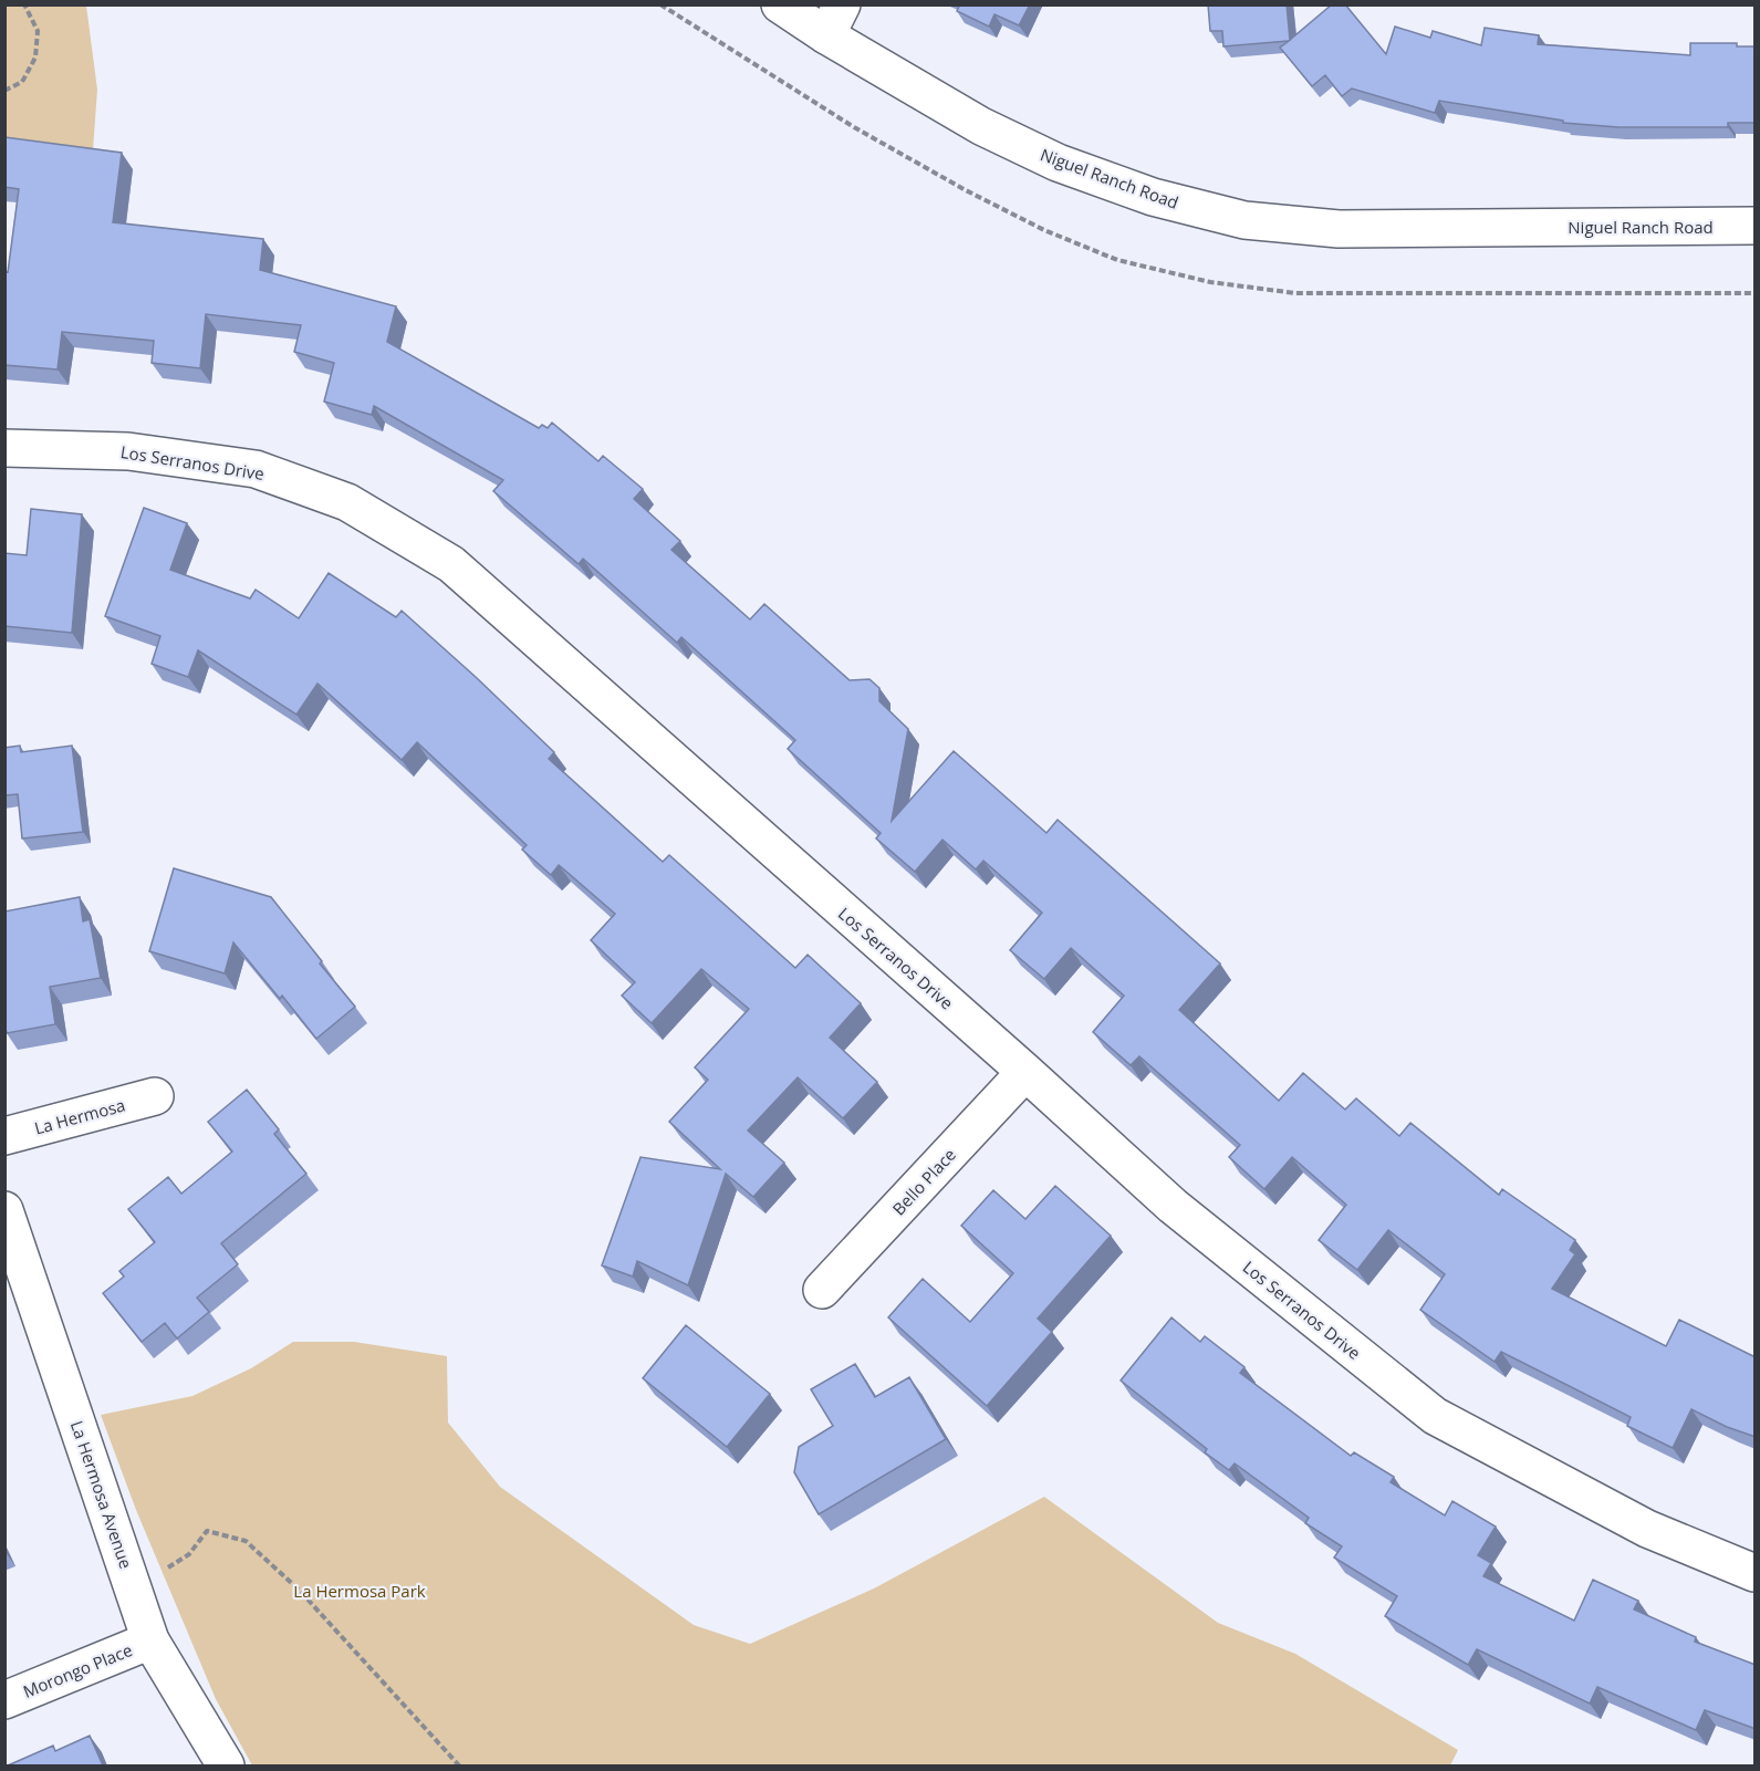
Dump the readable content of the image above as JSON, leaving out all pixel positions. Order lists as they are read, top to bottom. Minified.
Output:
{"streets":{"street":["Niguel Ranch Road","Los Serranos Drive","La Hermosa","Bello Place","La Hermosa Avenue","Morongo Place"]},"crossings":[["Los Serranos Drive","Bello Place"],["La Hermosa Avenue","Morongo Place"]],"parks":["La Hermosa Park"]}
